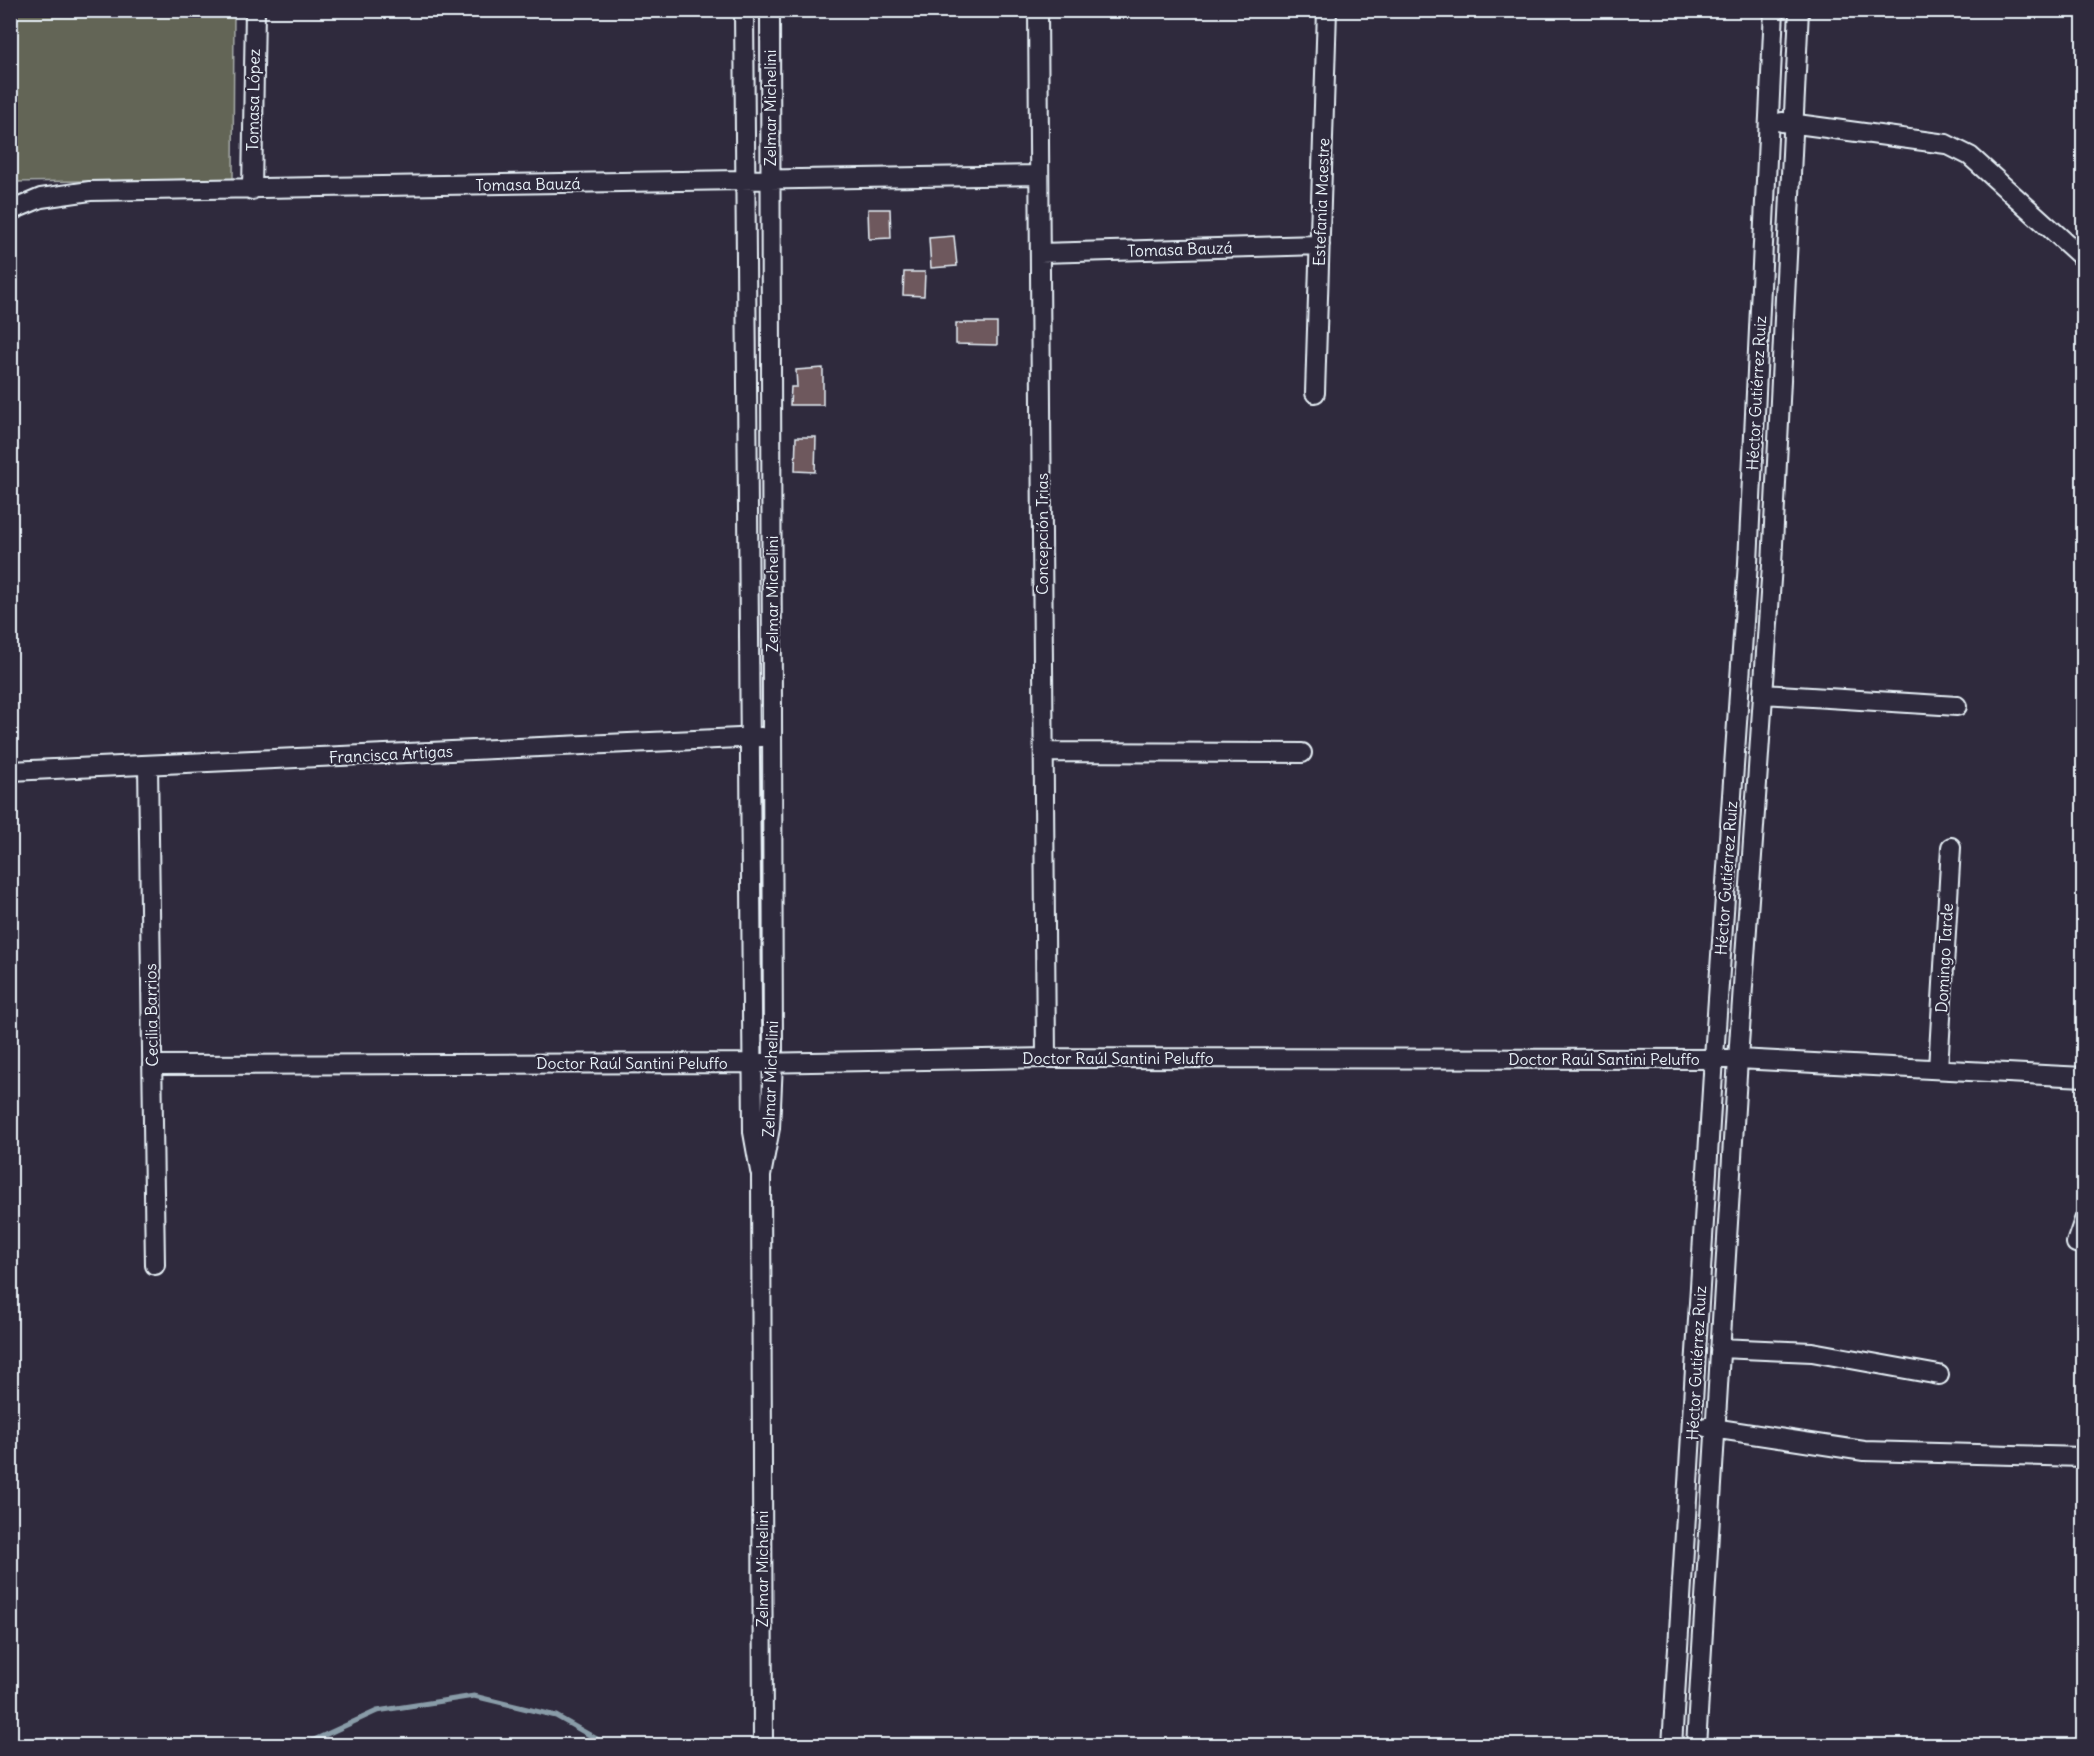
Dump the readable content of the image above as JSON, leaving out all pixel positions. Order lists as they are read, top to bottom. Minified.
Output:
{"streets":{"street":["Tomasa López","Zelmar Michelini","Tomasa Bauzá","Estefanía Maestre","Héctor Gutiérrez Ruiz","Concepción Trias","Francisca Artigas","Domingo Tarde","Cecilia Barrios","Doctor Raúl Santini Peluffo"]},"crossings":[["Tomasa López","Tomasa Bauzá"],["Zelmar Michelini","Tomasa Bauzá"],["Zelmar Michelini","Francisca Artigas"],["Zelmar Michelini","Doctor Raúl Santini Peluffo"],["Tomasa Bauzá","Estefanía Maestre"],["Tomasa Bauzá","Concepción Trias"],["Héctor Gutiérrez Ruiz","Doctor Raúl Santini Peluffo"],["Concepción Trias","Doctor Raúl Santini Peluffo"],["Francisca Artigas","Cecilia Barrios"],["Domingo Tarde","Doctor Raúl Santini Peluffo"],["Cecilia Barrios","Doctor Raúl Santini Peluffo"]]}
